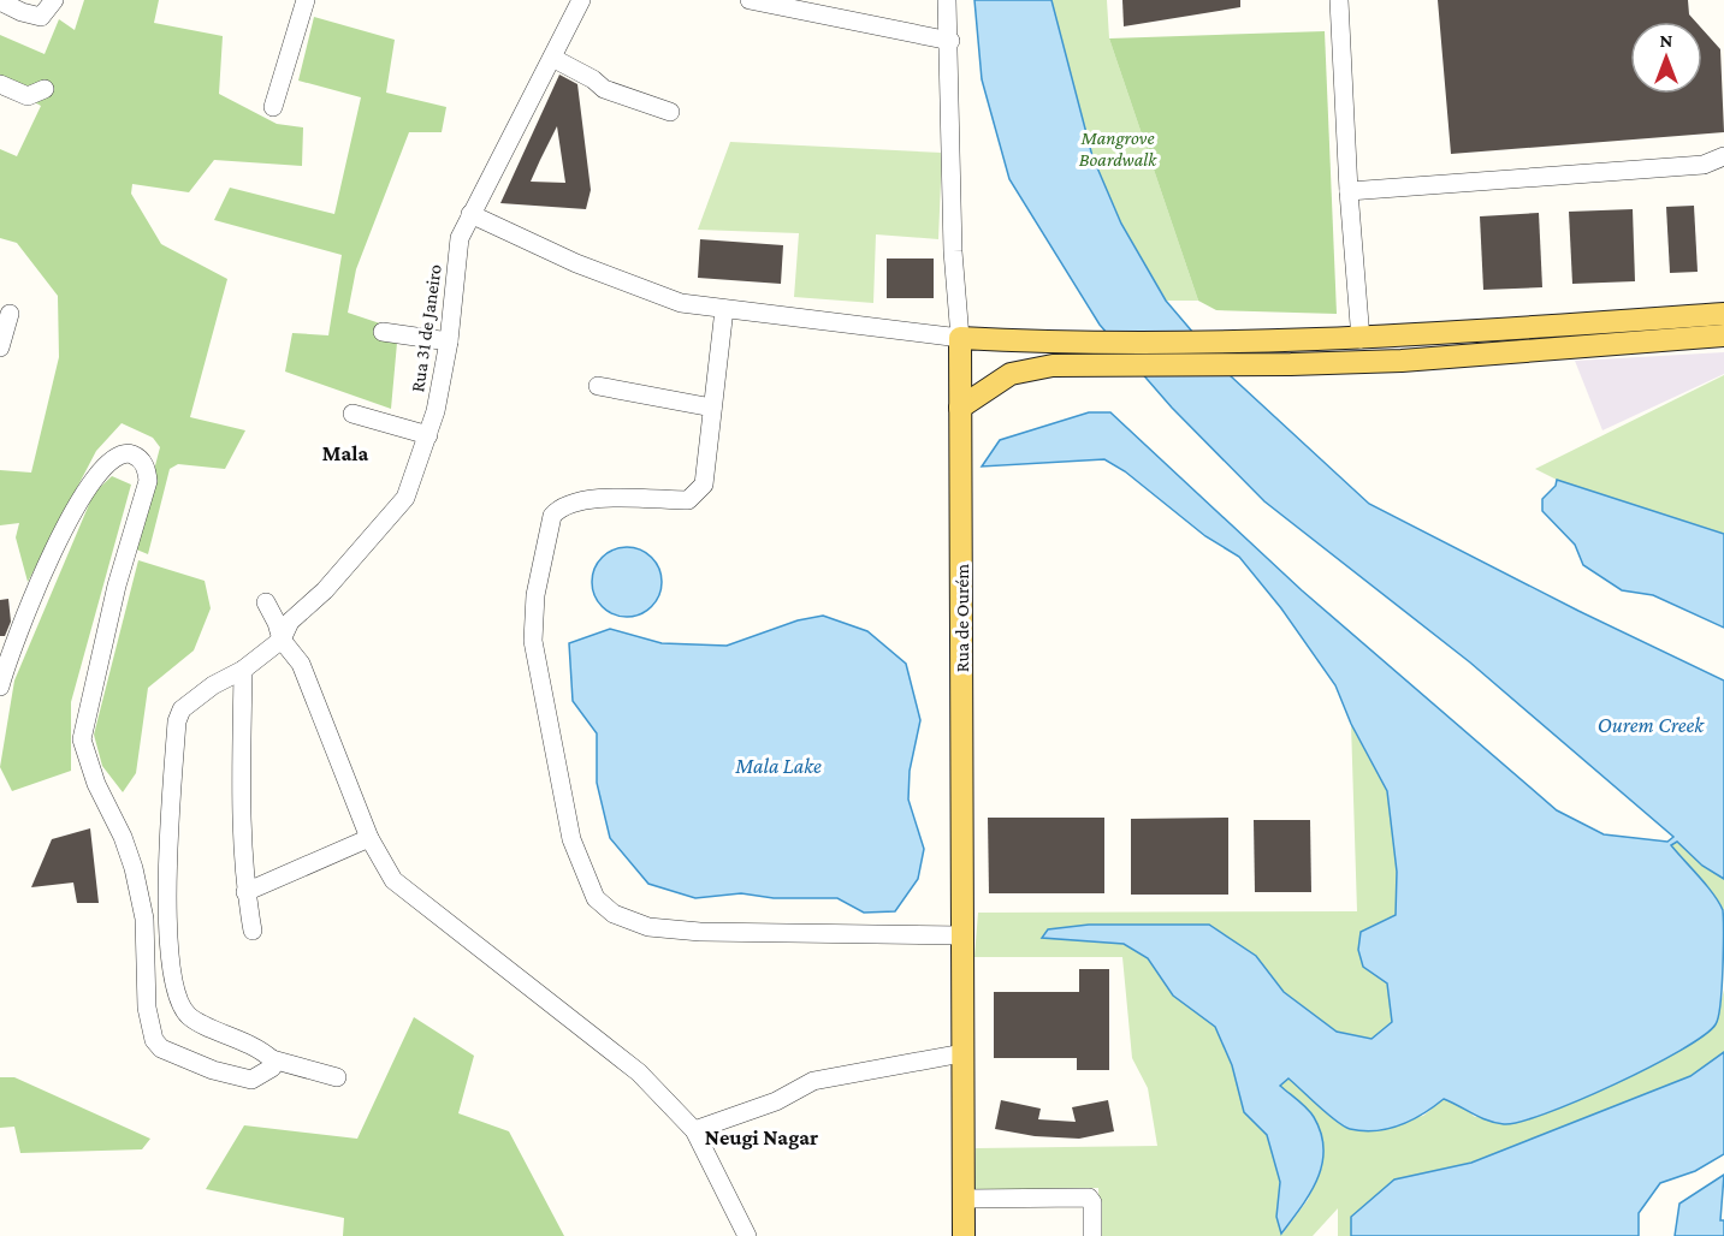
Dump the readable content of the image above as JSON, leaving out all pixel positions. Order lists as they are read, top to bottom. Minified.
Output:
{"streets":{"main road":["Rua de Ourém"],"street":["Rua 31 de Janeiro"]},"districts":["Mala","Neugi Nagar"],"water":["Ourem Creek","Mala Lake"],"parks":["Mangrove Boardwalk"],"north":"top"}
